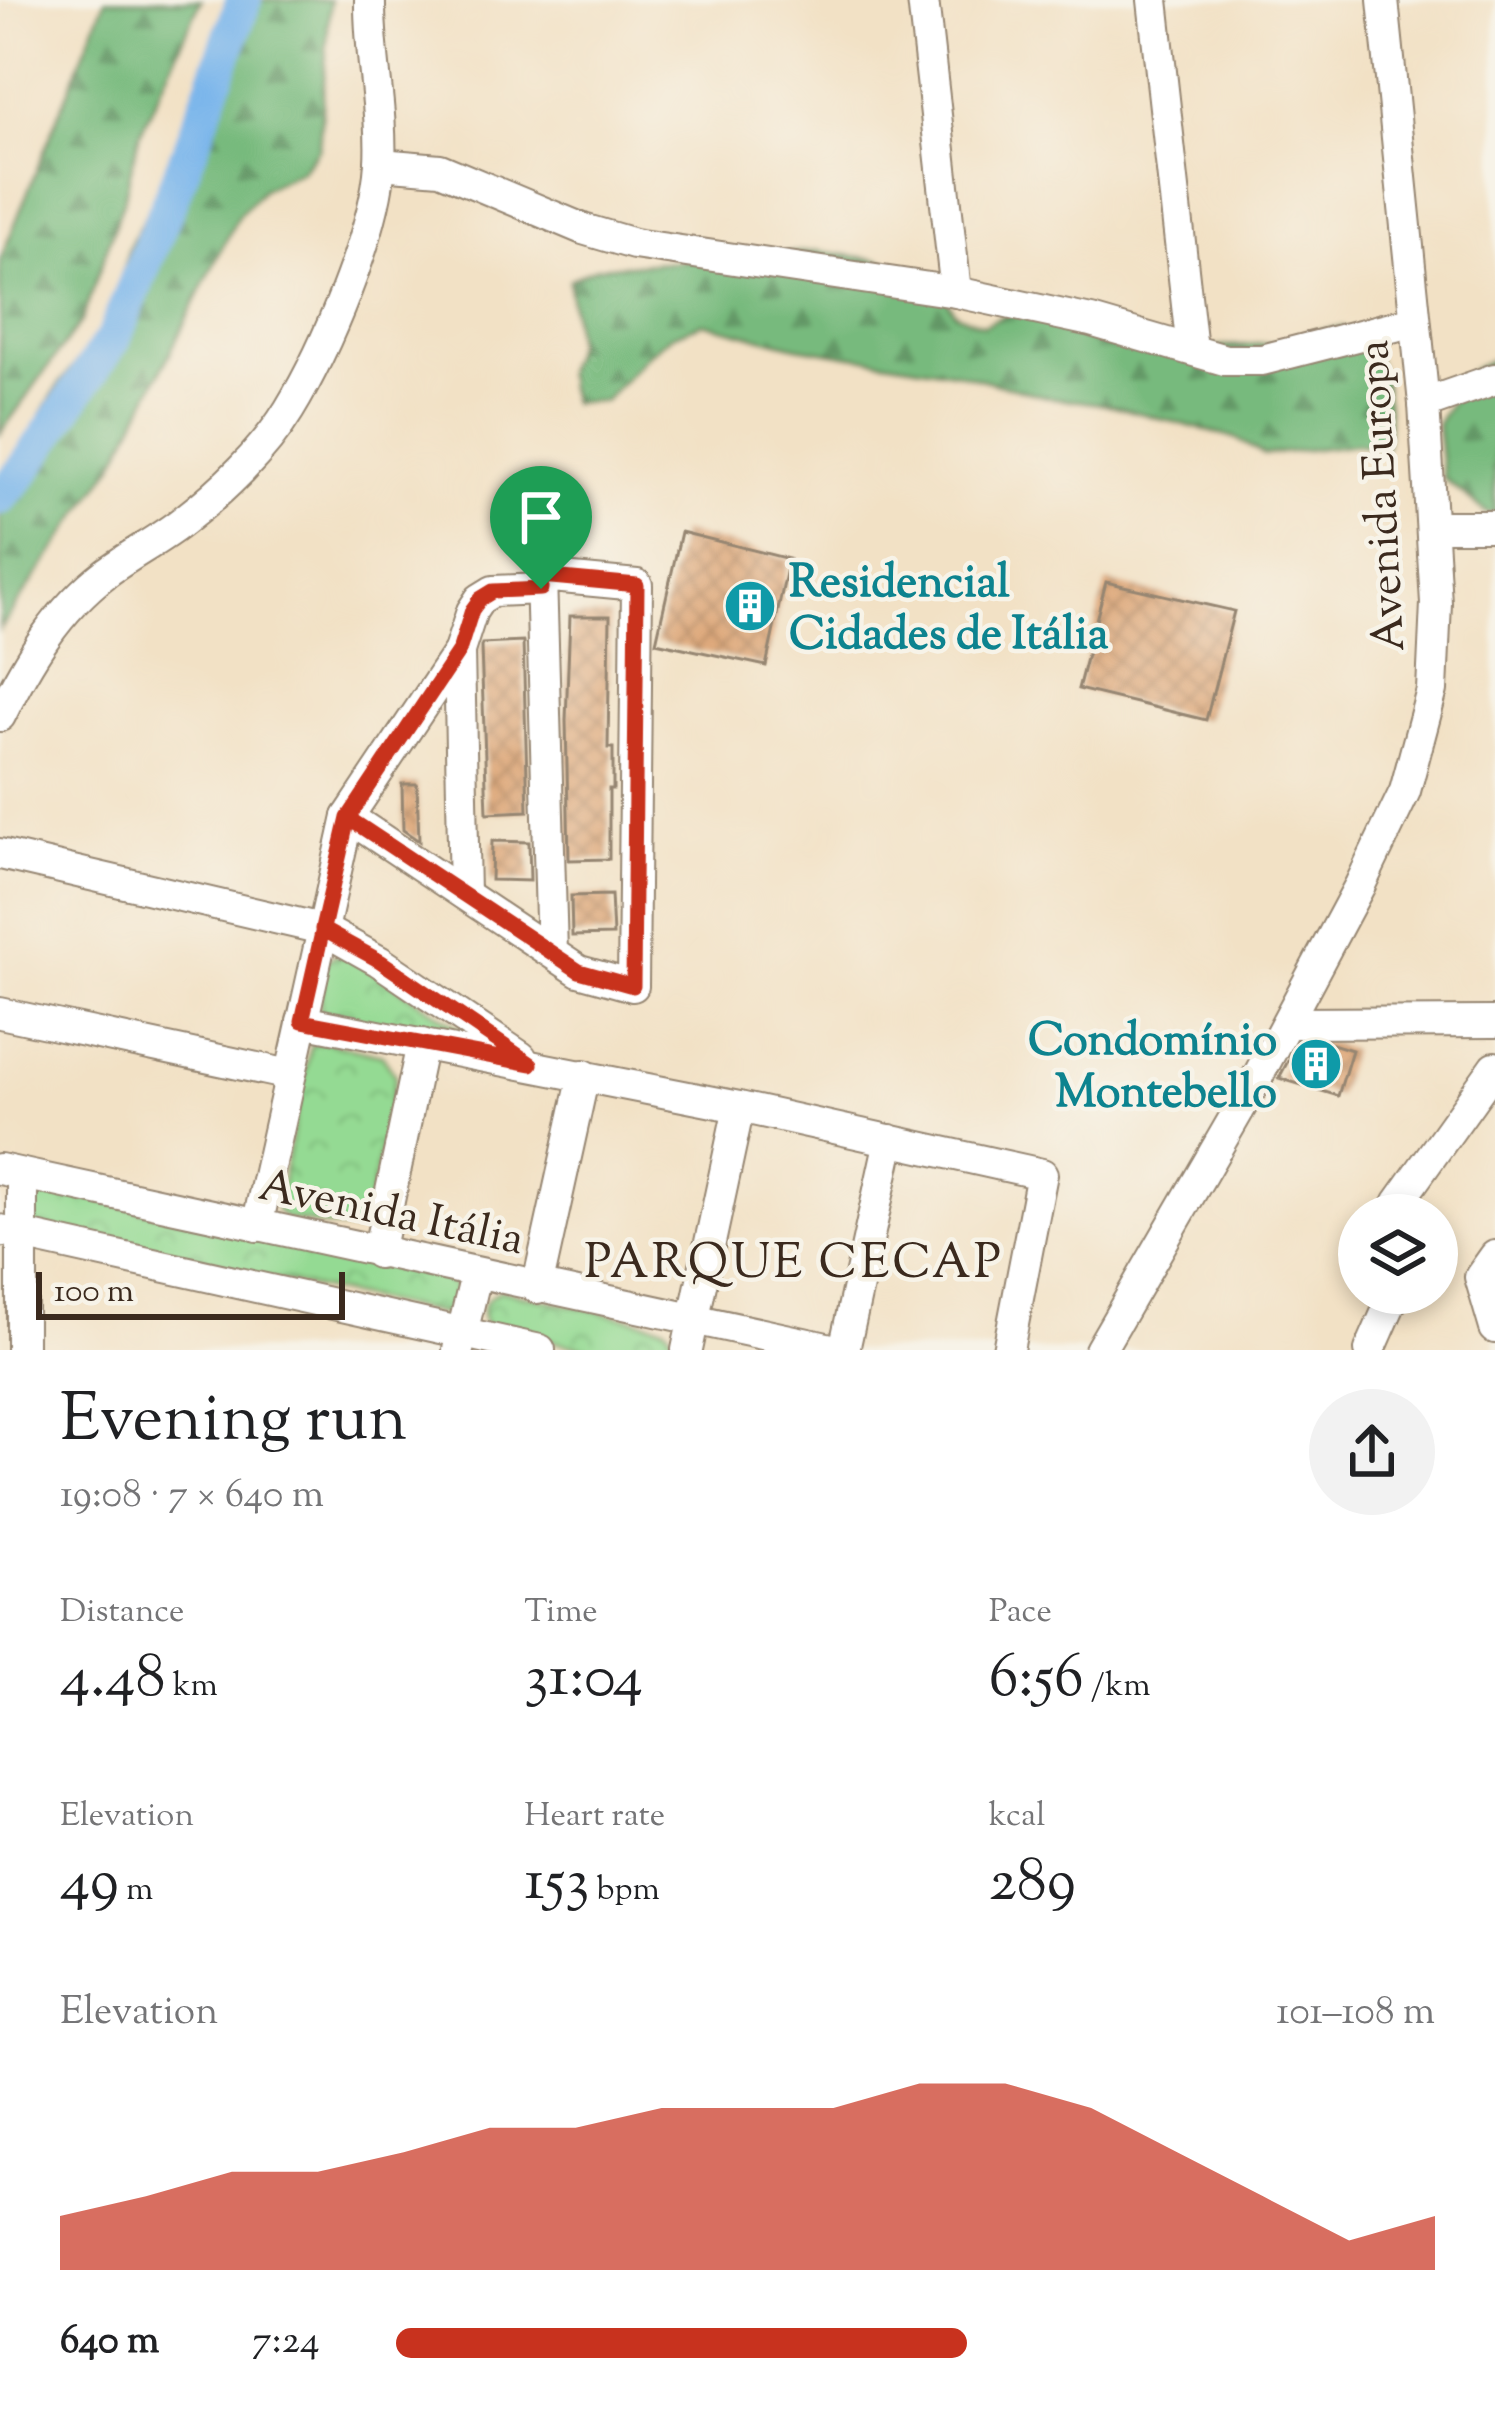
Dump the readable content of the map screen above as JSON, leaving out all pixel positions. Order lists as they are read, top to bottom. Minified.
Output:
{"streets":{"street":["Avenida Europa","Avenida Itália"]},"districts":["PARQUE CECAP"],"places":{"building":["Residencial Cidades de Itália","Condomínio Montebello"]},"scale_bar":"100 m","page":{"scale":"100 m","heading":["Evening run","19:08 · 7 × 640 m"],"stats":[["Distance","4.48 km"],["Time","31:04"],["Pace","6:56 /km"],["Elevation","49 m"],["Heart rate","153 bpm"],["kcal","289"]],"chart":["Elevation","101–108 m"],"list":[{"name":"640 m","note":"7:24"}]}}
